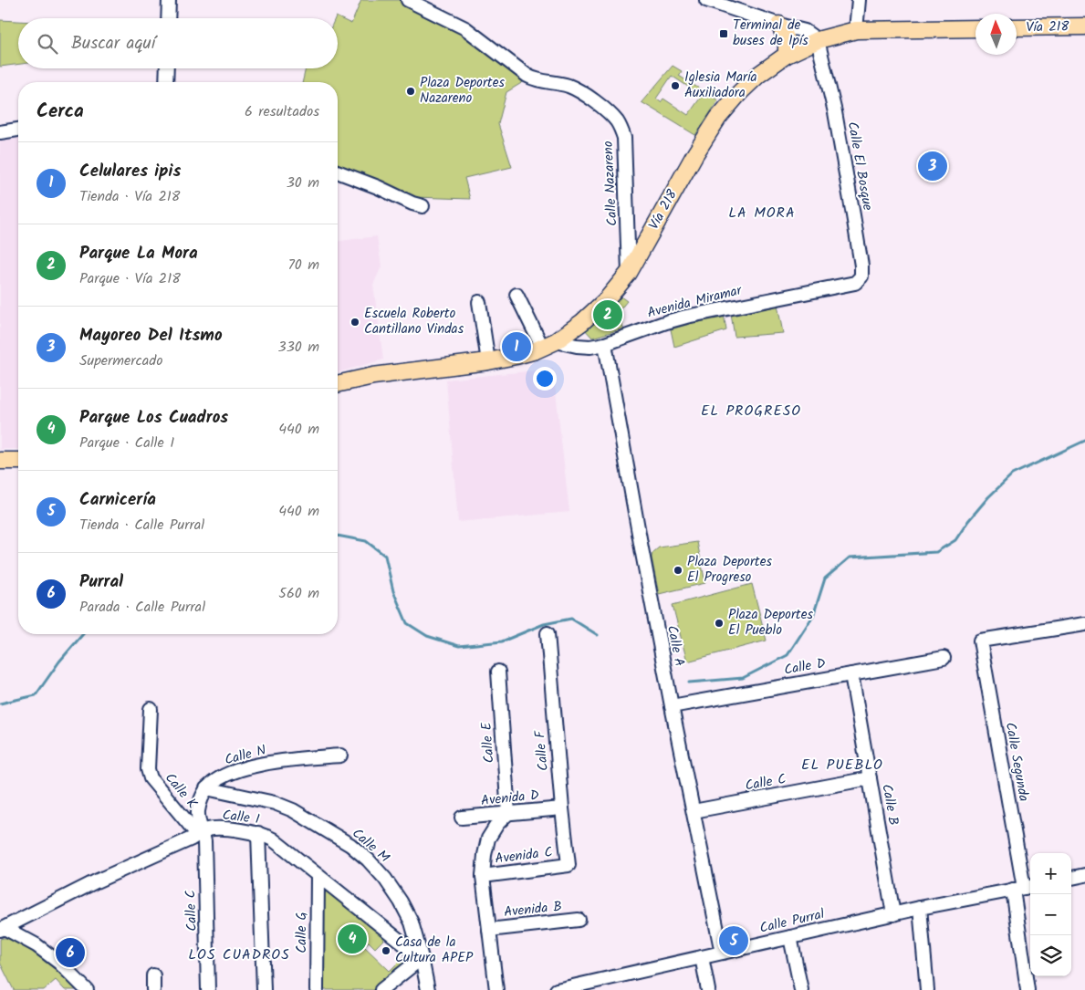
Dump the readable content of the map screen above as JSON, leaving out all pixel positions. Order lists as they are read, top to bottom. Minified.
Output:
{"streets":{"main road":["Vía 218"],"street":["Calle El Bosque","Calle Nazareno","Avenida Miramar","Calle A","Calle D","Calle E","Calle F","Calle N","Calle Segunda","Calle C","Calle K","Avenida D","Calle B","Calle I","Calle M","Avenida C","Avenida B","Calle Purral","Calle G"]},"crossings":[["Vía 218","Calle El Bosque"],["Vía 218","Calle Nazareno"],["Vía 218","Avenida Miramar"],["Calle El Bosque","Avenida Miramar"],["Avenida Miramar","Calle A"],["Calle A","Calle D"],["Calle A","Calle C"],["Calle A","Calle Purral"],["Calle D","Calle B"],["Calle E","Avenida D"],["Calle F","Avenida D"],["Calle F","Avenida C"],["Calle N","Calle M"],["Calle Segunda","Calle Purral"],["Calle C","Calle K"],["Calle C","Calle B"],["Calle C","Calle I"],["Calle K","Calle I"],["Calle B","Calle Purral"],["Calle I","Calle M"],["Calle I","Calle G"]],"districts":["LA MORA","EL PROGRESO","EL PUEBLO","LOS CUADROS"],"places":{"transit":["Terminal de buses de Ipís"],"other":["Iglesia María Auxiliadora","Plaza Deportes Nazareno","Escuela Roberto Cantillano Vindas","Plaza Deportes El Progreso","Plaza Deportes El Pueblo","Casa de la Cultura APEP"]},"north":"top","page":{"search":"Buscar aquí","heading":["Cerca","6 resultados"],"list":[{"mark":"1","name":"Celulares ipis","note":"Tienda · Vía 218","value":"30 m"},{"mark":"2","name":"Parque La Mora","note":"Parque · Vía 218","value":"70 m"},{"mark":"3","name":"Mayoreo Del Itsmo","note":"Supermercado","value":"330 m"},{"mark":"4","name":"Parque Los Cuadros","note":"Parque · Calle I","value":"440 m"},{"mark":"5","name":"Carnicería","note":"Tienda · Calle Purral","value":"440 m"},{"mark":"6","name":"Purral","note":"Parada · Calle Purral","value":"560 m"}],"pins":["3","2","1","4","5","6"],"map_buttons":["+","−"]}}
